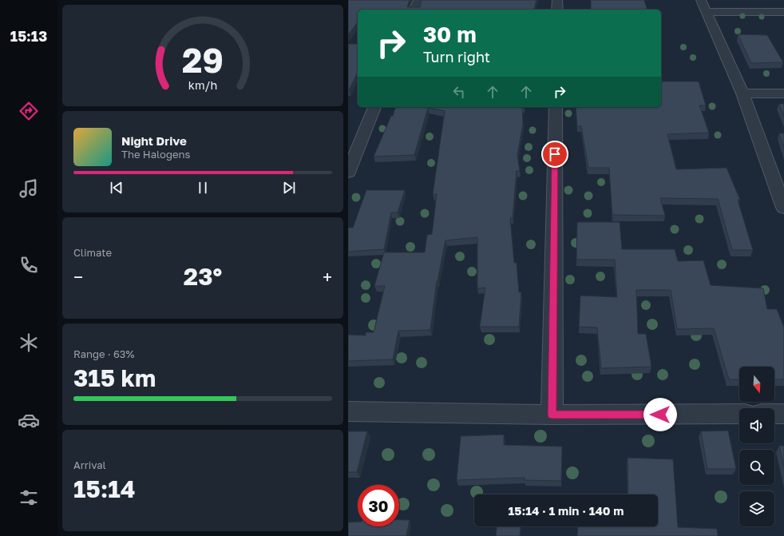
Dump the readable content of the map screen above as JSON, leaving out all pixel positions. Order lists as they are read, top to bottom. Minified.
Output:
{"north":"bottom","page":{"tabs":"15:13","turn":["30 m","Turn right"],"song":["Night Drive","The Halogens"],"tile":["Climate",["Range · 63%","315 km"],["Arrival","15:14"]],"heat":["−","23°","+"],"limit":"30","trip":"15:14 · 1 min · 140 m","gauge":["29","km/h"]}}
